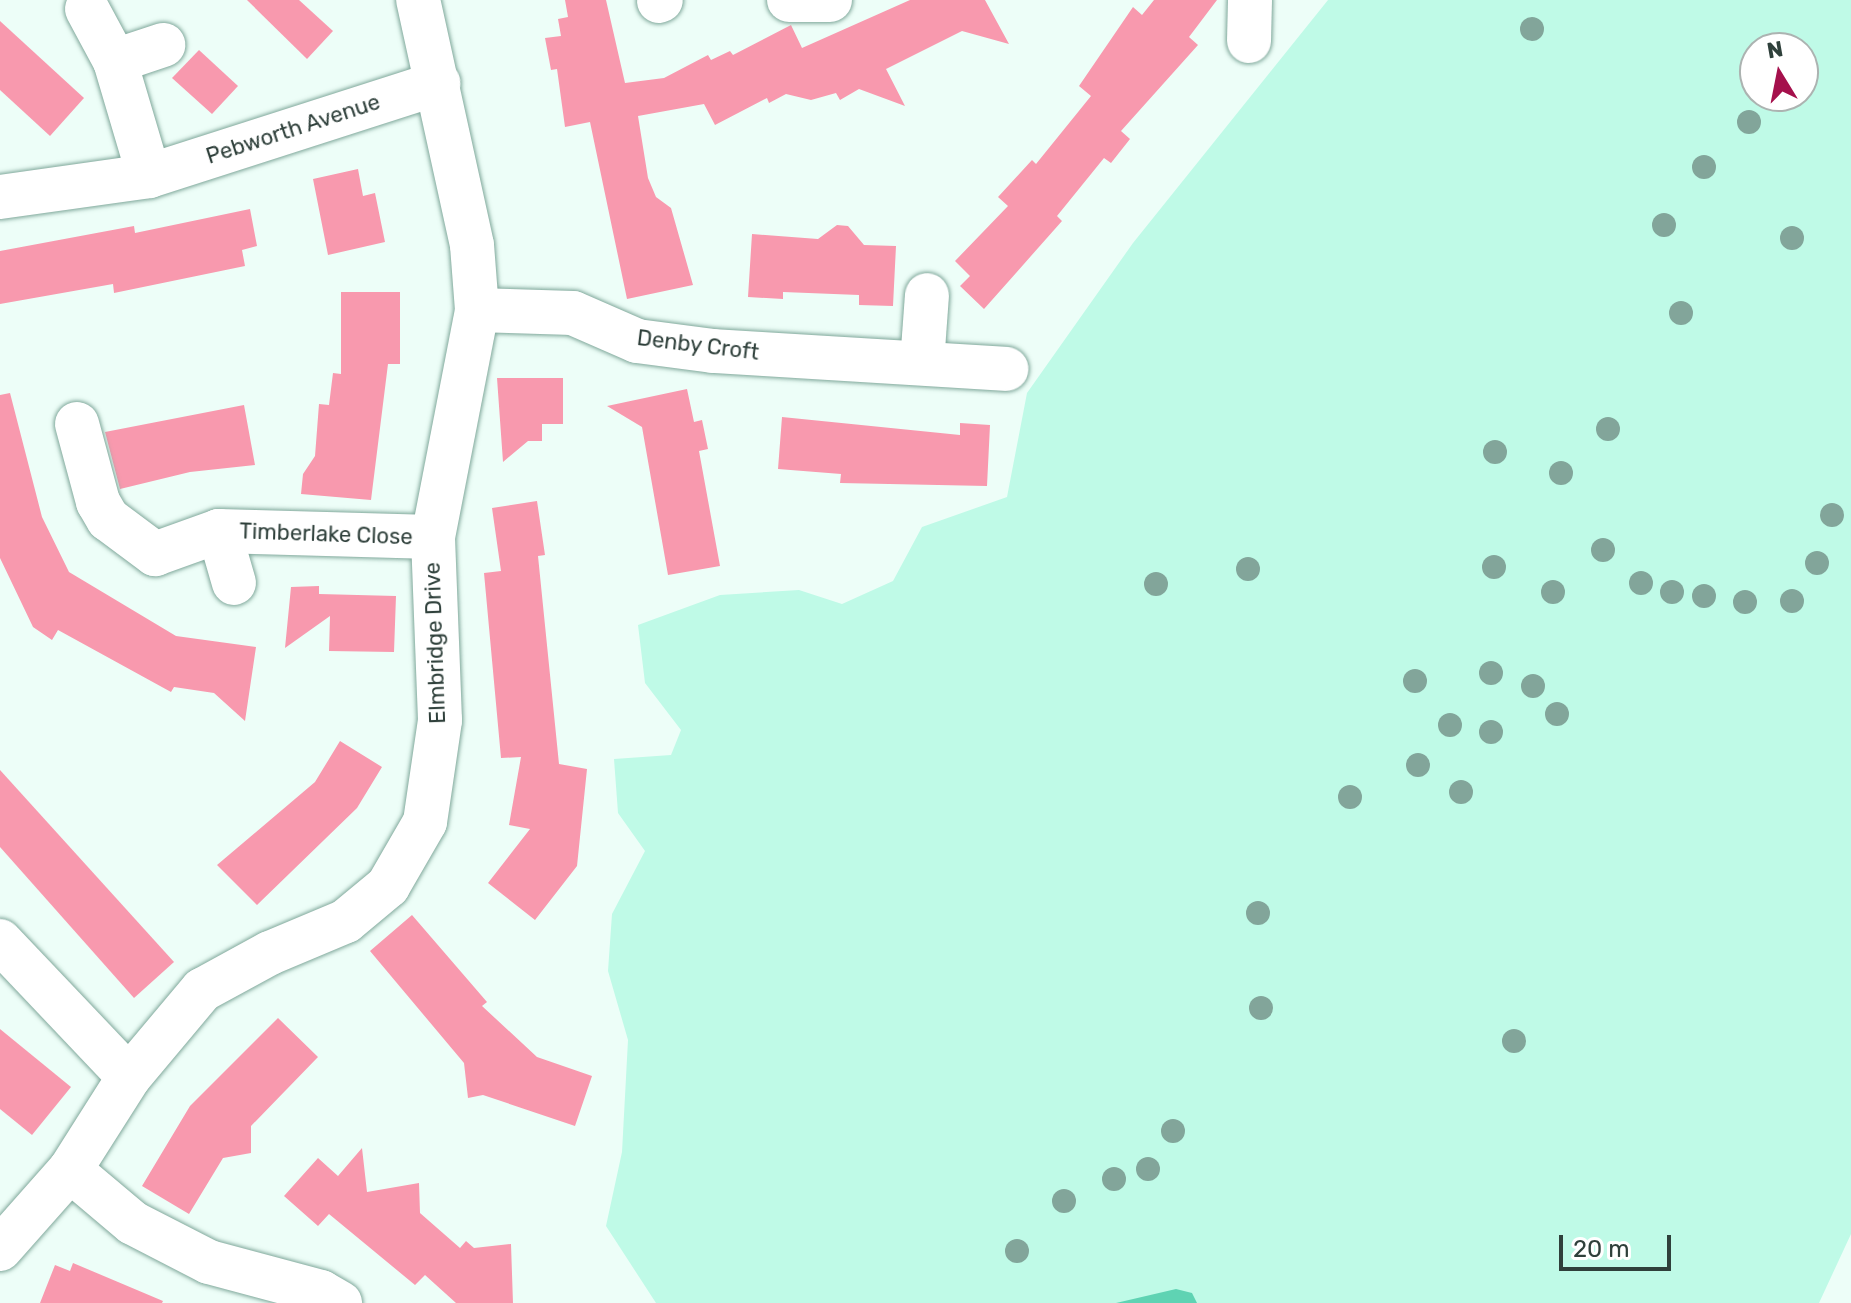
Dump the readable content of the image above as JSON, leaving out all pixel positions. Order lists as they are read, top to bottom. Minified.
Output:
{"streets":{"street":["Pebworth Avenue","Denby Croft","Timberlake Close","Elmbridge Drive"]},"crossings":[["Pebworth Avenue","Elmbridge Drive"],["Denby Croft","Elmbridge Drive"],["Timberlake Close","Elmbridge Drive"]],"scale_bar":"20 m","north":"top"}
